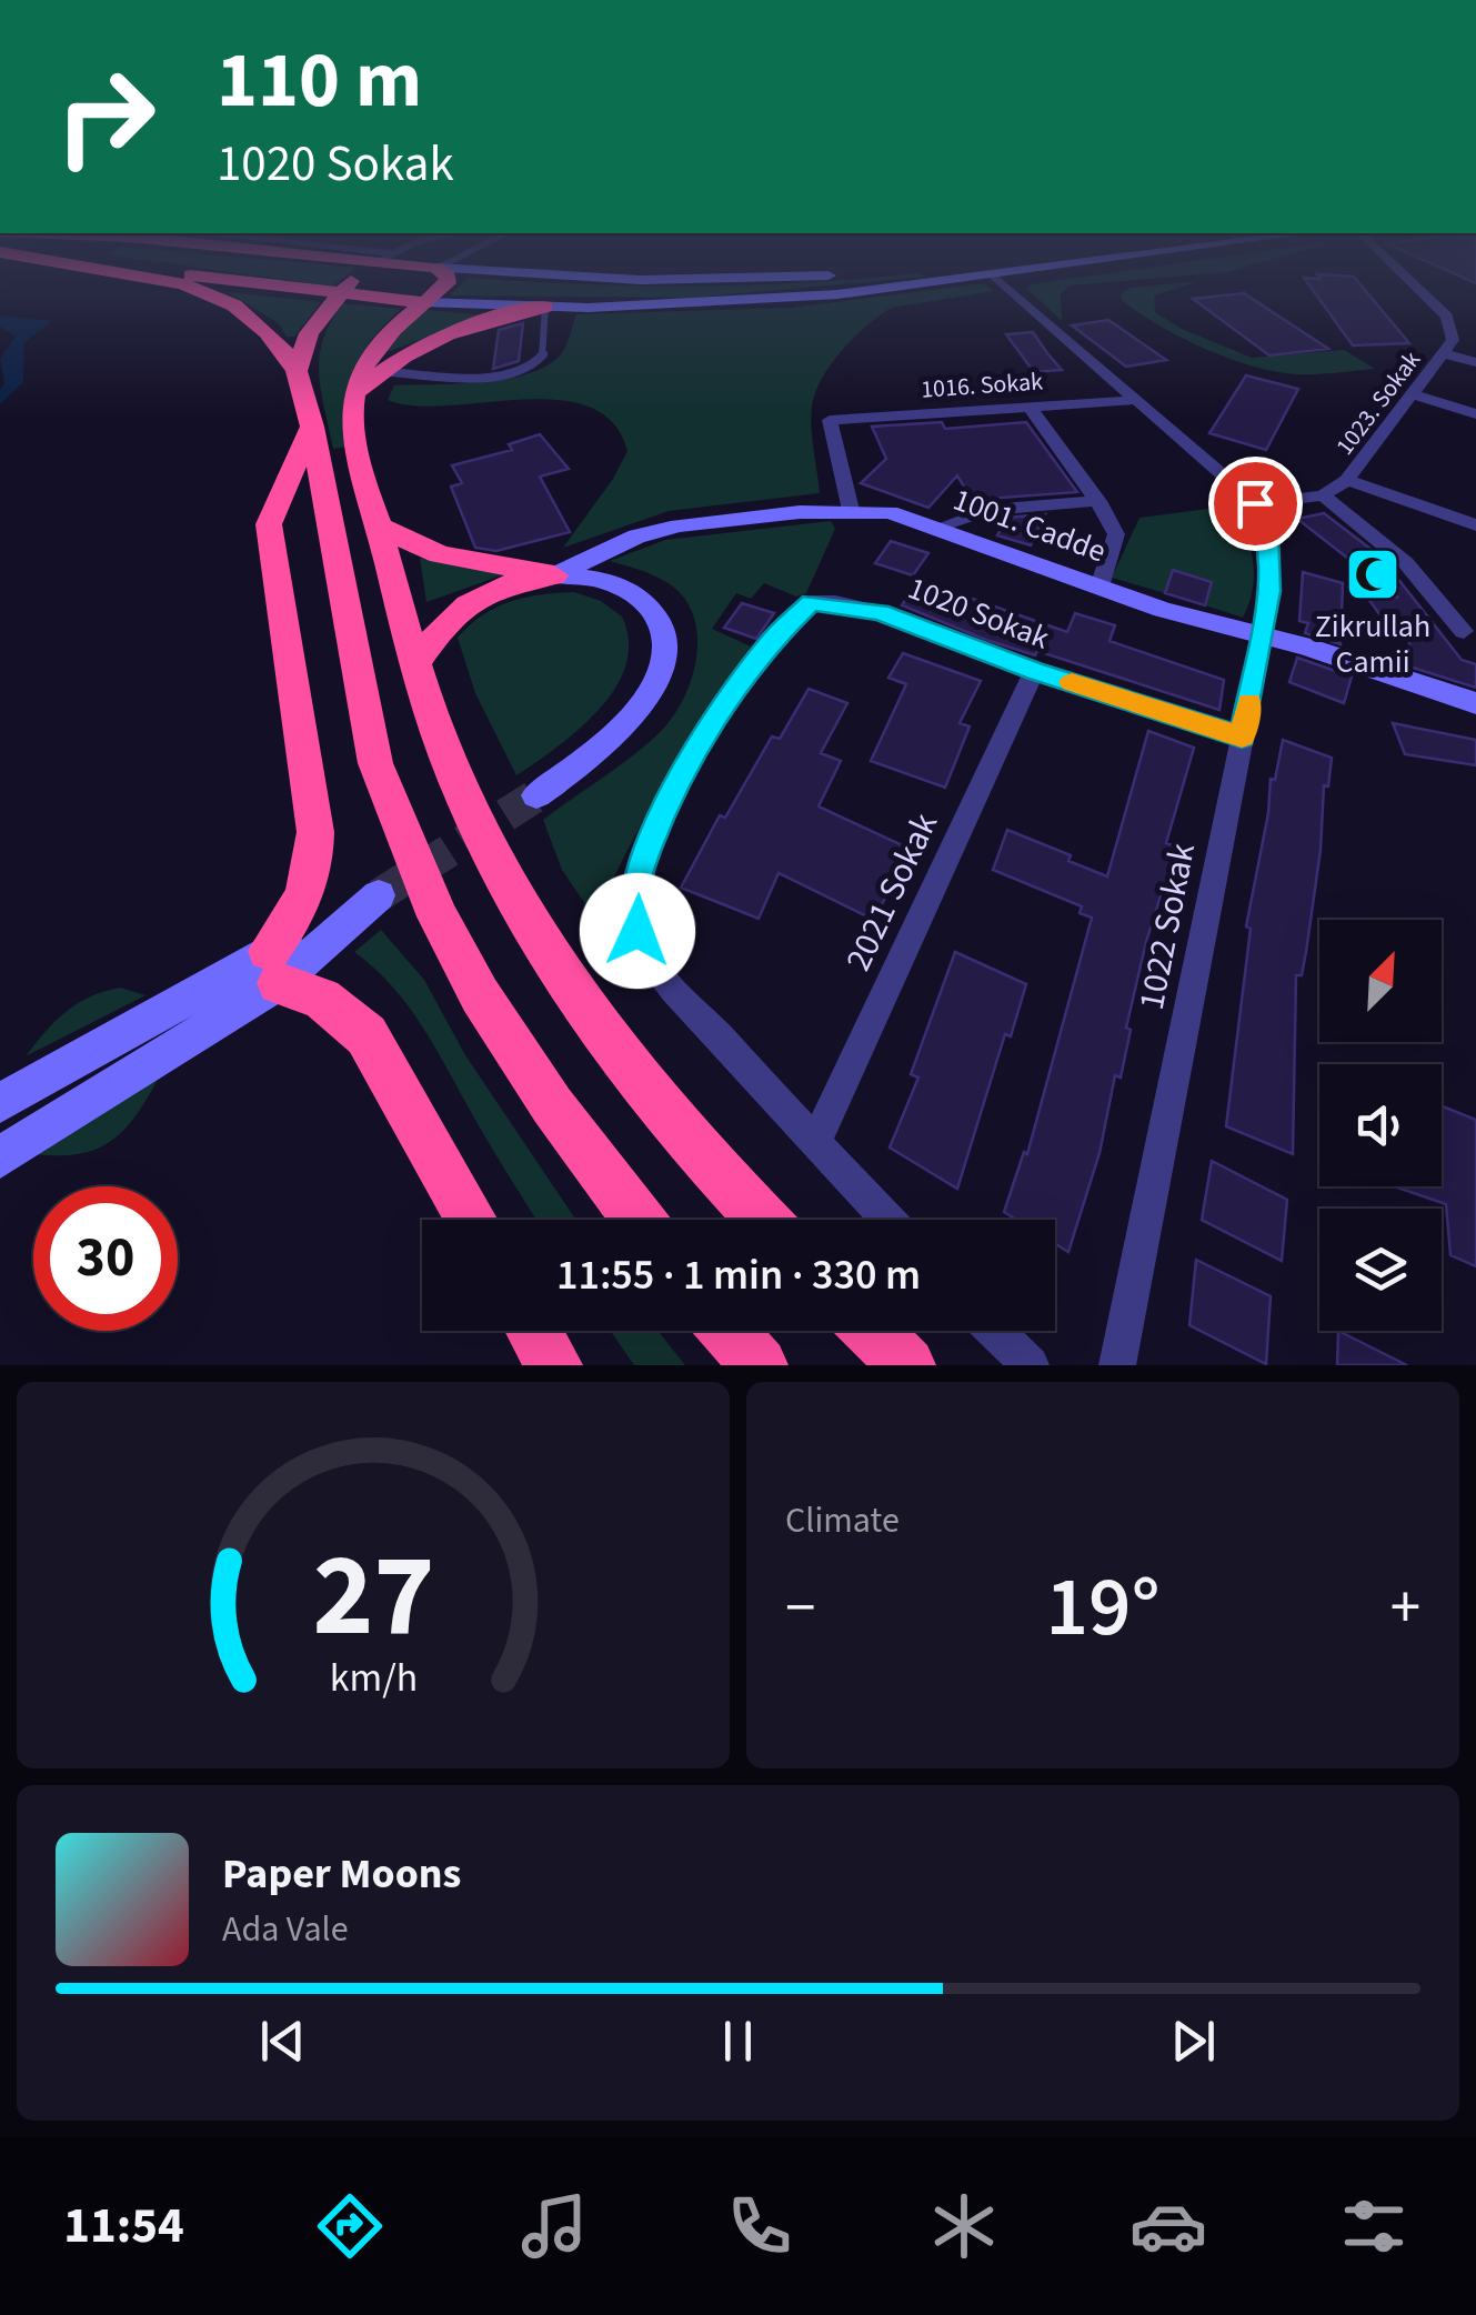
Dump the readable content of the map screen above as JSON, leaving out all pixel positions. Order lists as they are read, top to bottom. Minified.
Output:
{"streets":{"main road":["1001. Cadde"],"street":["1016. Sokak","1023. Sokak","1020 Sokak","2021 Sokak","1022 Sokak"]},"crossings":[["1016. Sokak","1001. Cadde"],["1023. Sokak","1022 Sokak"],["1001. Cadde","1022 Sokak"],["1020 Sokak","2021 Sokak"],["1020 Sokak","1022 Sokak"]],"places":{"mosque":["Zikrullah Camii"]},"north":"top right","page":{"turn":["110 m","1020 Sokak"],"limit":"30","trip":"11:55 · 1 min · 330 m","tile":"Climate","heat":["−","19°","+"],"song":["Paper Moons","Ada Vale"],"tabs":"11:54","gauge":["27","km/h"]}}
